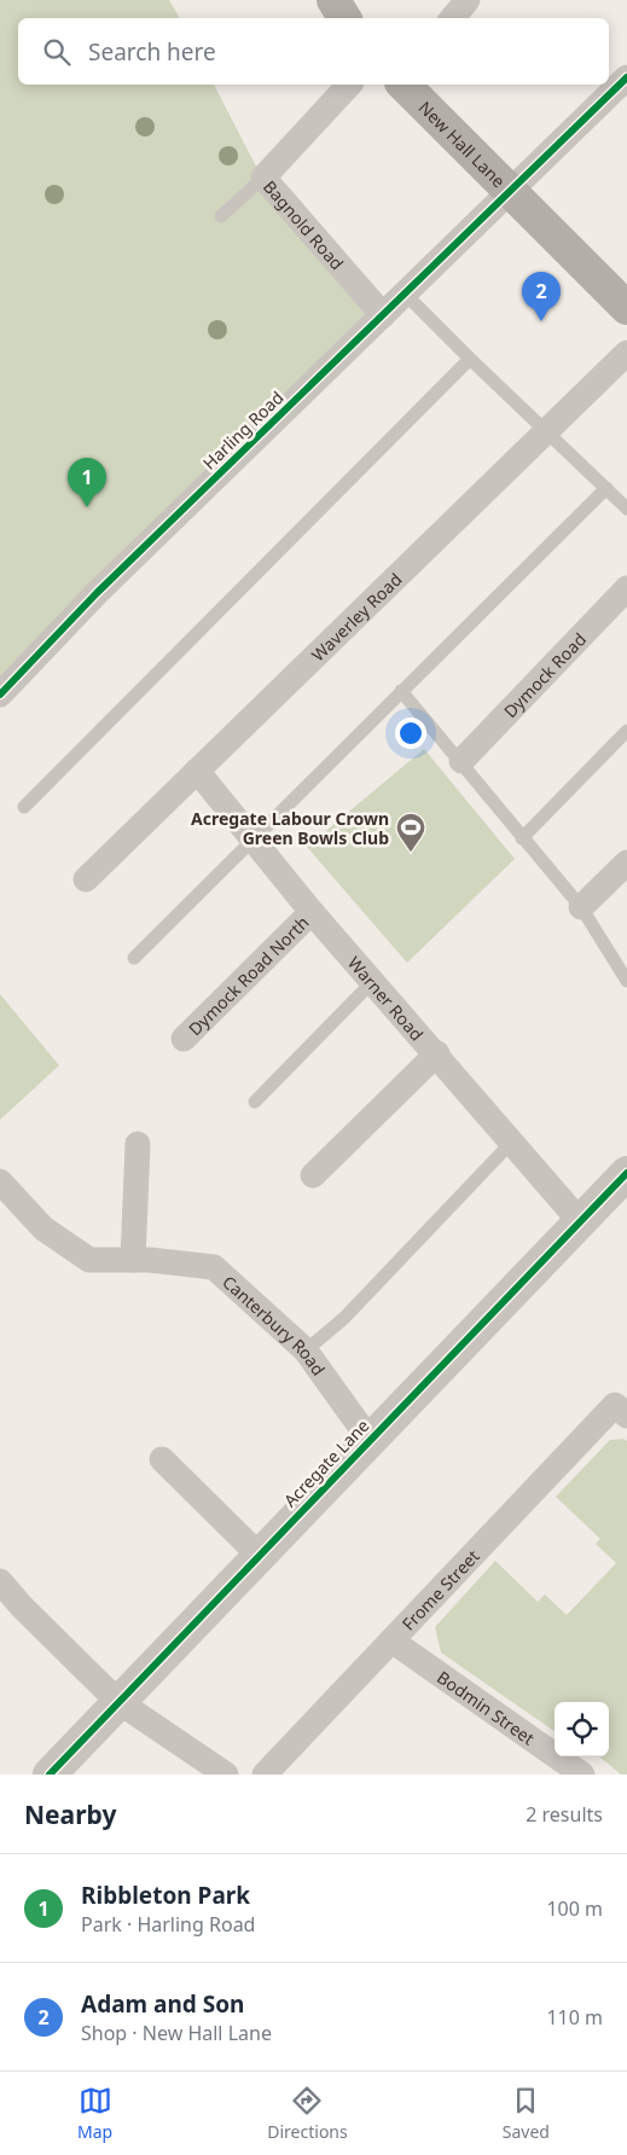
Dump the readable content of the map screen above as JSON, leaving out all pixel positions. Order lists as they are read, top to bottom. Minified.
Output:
{"streets":{"highway":["New Hall Lane"],"street":["Bagnold Road","Harling Road","Waverley Road","Dymock Road","Dymock Road North","Warner Road","Canterbury Road","Acregate Lane","Frome Street","Bodmin Street"]},"crossings":[["New Hall Lane","Harling Road"],["Bagnold Road","Harling Road"],["Waverley Road","Warner Road"],["Dymock Road North","Warner Road"],["Warner Road","Acregate Lane"],["Canterbury Road","Acregate Lane"],["Frome Street","Bodmin Street"]],"places":{"sports":["Acregate Labour Crown Green Bowls Club"]},"page":{"search":"Search here","pins":["2","1"],"heading":["Nearby","2 results"],"list":[{"mark":"1","name":"Ribbleton Park","note":"Park · Harling Road","value":"100 m"},{"mark":"2","name":"Adam and Son","note":"Shop · New Hall Lane","value":"110 m"}],"nav":["Map","Directions","Saved"]}}
